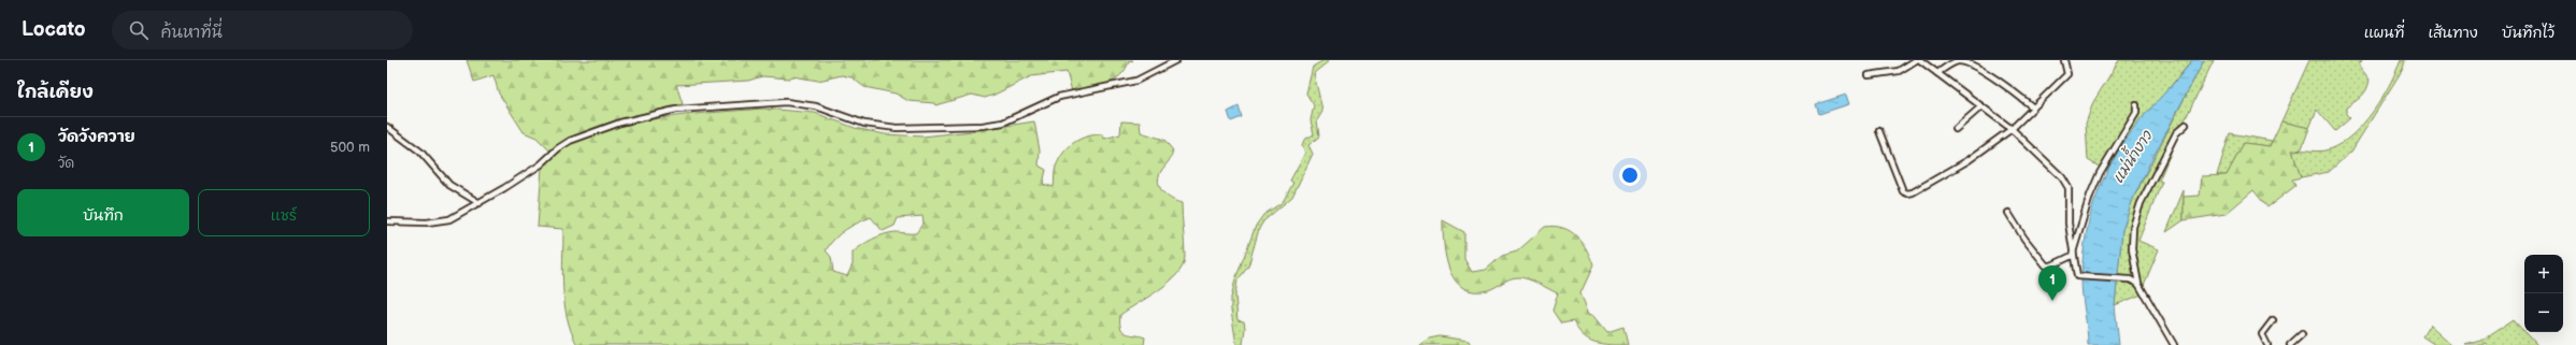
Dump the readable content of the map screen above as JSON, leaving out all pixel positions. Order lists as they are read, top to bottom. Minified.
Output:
{"water":["แม่น้ำงาว"],"page":{"header":"Locato","search":"ค้นหาที่นี่","nav":["แผนที่","เส้นทาง","บันทึกไว้"],"heading":"ใกล้เคียง","list":[{"mark":"1","name":"วัดวังควาย","note":"วัด","value":"500 m"}],"buttons":["บันทึก","แชร์"],"map_buttons":["+","−"],"pins":"1"}}
